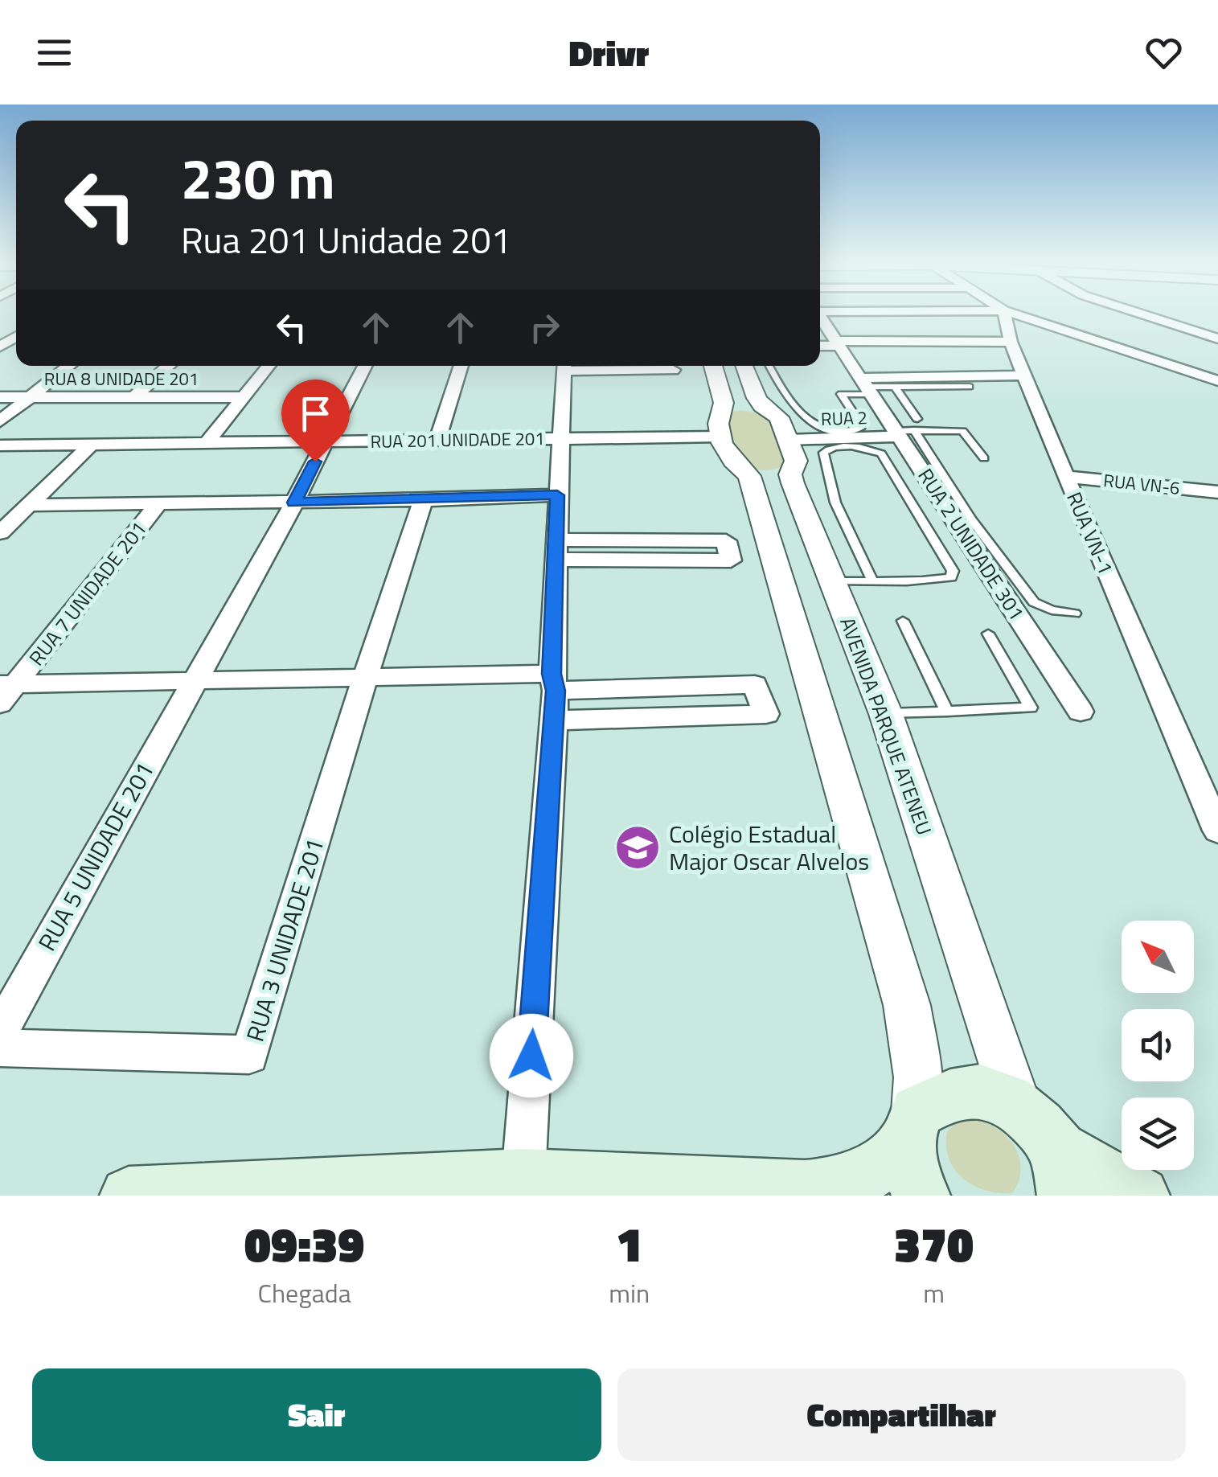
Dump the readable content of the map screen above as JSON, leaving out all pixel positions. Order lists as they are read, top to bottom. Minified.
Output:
{"streets":{"street":["RUA 8 UNIDADE 201","RUA 2","RUA 201 UNIDADE 201","RUA VN-6","RUA VN-1","RUA 2 UNIDADE 301","RUA 7 UNIDADE 201","AVENIDA PARQUE ATENEU","RUA 5 UNIDADE 201","RUA 3 UNIDADE 201"]},"crossings":[["RUA 2","RUA 2 UNIDADE 301"],["RUA 2","AVENIDA PARQUE ATENEU"],["RUA 201 UNIDADE 201","RUA 5 UNIDADE 201"],["RUA VN-6","RUA VN-1"],["RUA 7 UNIDADE 201","RUA 5 UNIDADE 201"]],"places":{"school or university":["Colégio Estadual Major Oscar Alvelos"]},"north":"top left","page":{"header":"Drivr","turn":["230 m","Rua 201 Unidade 201"],"eta":["09:39","Chegada","1","min","370","m"],"buttons":["Sair","Compartilhar"]}}
